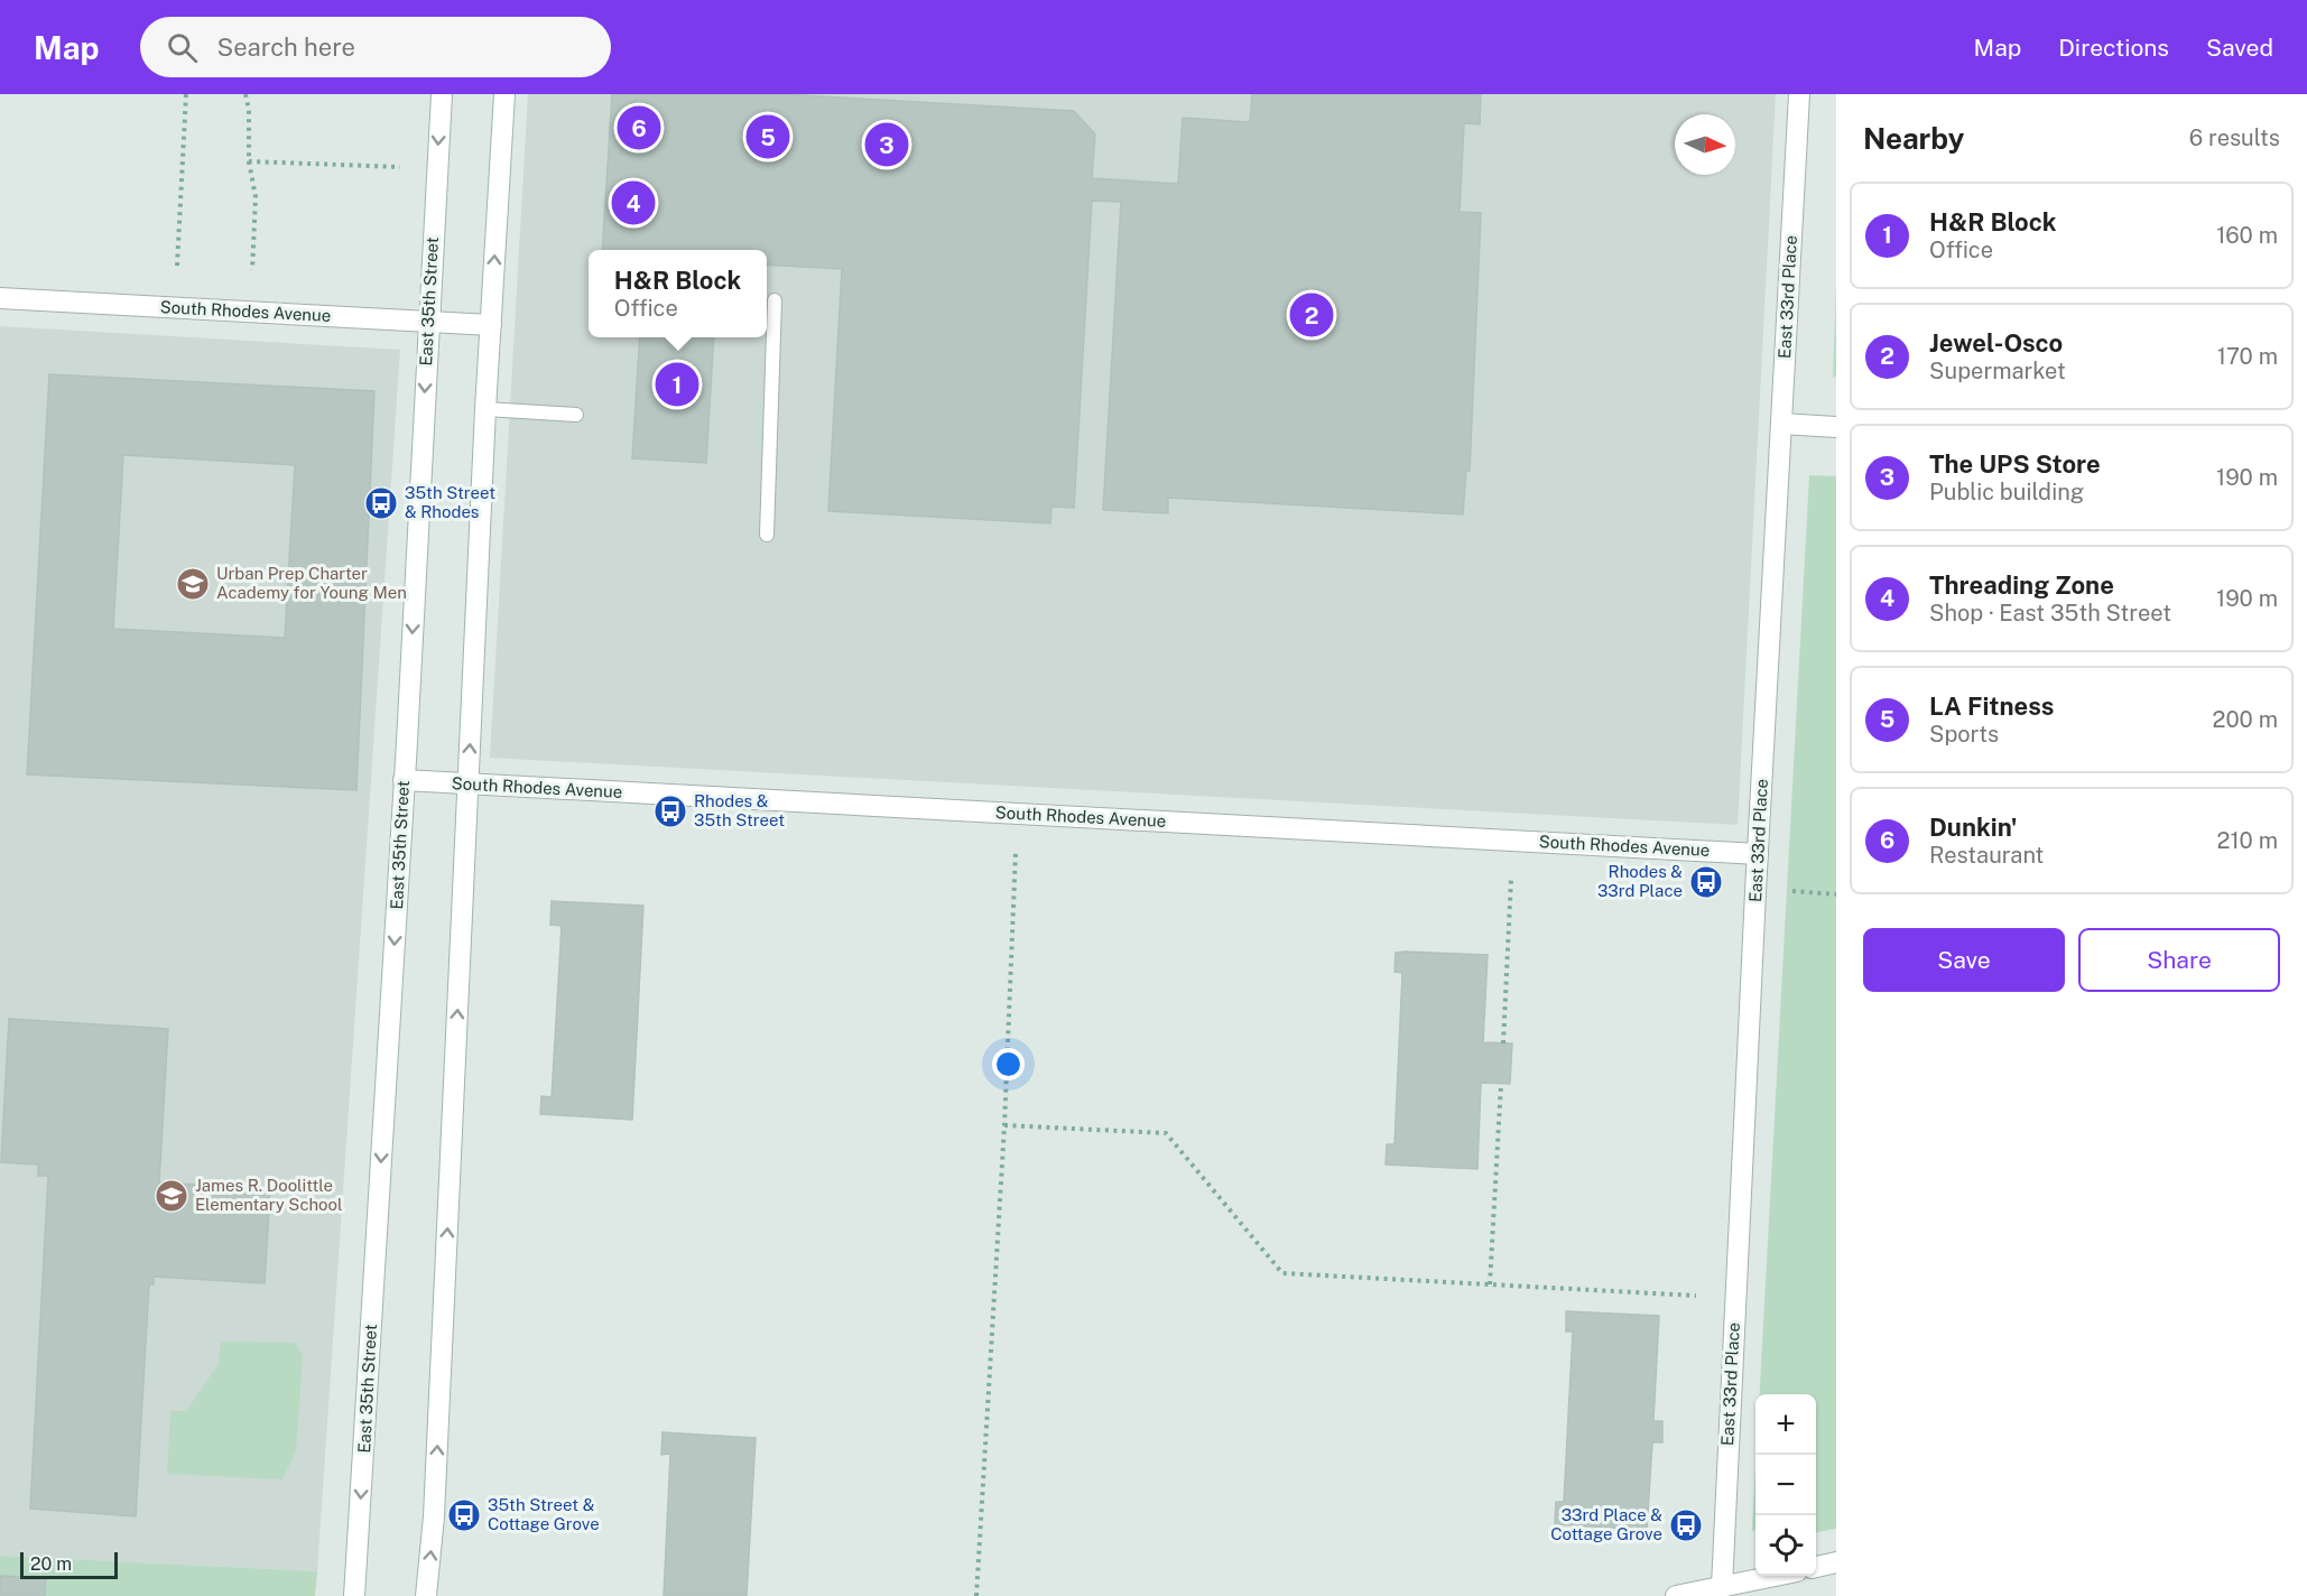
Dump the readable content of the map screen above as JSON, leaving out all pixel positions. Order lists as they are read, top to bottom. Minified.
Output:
{"streets":{"street":["East 33rd Place","East 35th Street","South Rhodes Avenue"]},"crossings":[["East 33rd Place","South Rhodes Avenue"],["East 35th Street","South Rhodes Avenue"]],"places":{"bus stop":["35th Street & Rhodes","Rhodes & 35th Street","Rhodes & 33rd Place","35th Street & Cottage Grove","33rd Place & Cottage Grove"],"school or university":["Urban Prep Charter Academy for Young Men","James R. Doolittle Elementary School"]},"scale_bar":"20 m","north":"right","page":{"header":"Map","search":"Search here","nav":["Map","Directions","Saved"],"heading":["Nearby","6 results"],"pins":["6","5","3","4","2","1"],"list":[{"mark":"1","name":"H&R Block","note":"Office","value":"160 m"},{"mark":"2","name":"Jewel-Osco","note":"Supermarket","value":"170 m"},{"mark":"3","name":"The UPS Store","note":"Public building","value":"190 m"},{"mark":"4","name":"Threading Zone","note":"Shop · East 35th Street","value":"190 m"},{"mark":"5","name":"LA Fitness","note":"Sports","value":"200 m"},{"mark":"6","name":"Dunkin'","note":"Restaurant","value":"210 m"}],"popup":["H&R Block","Office"],"buttons":["Save","Share"],"map_buttons":["+","−"],"scale":"20 m"}}
